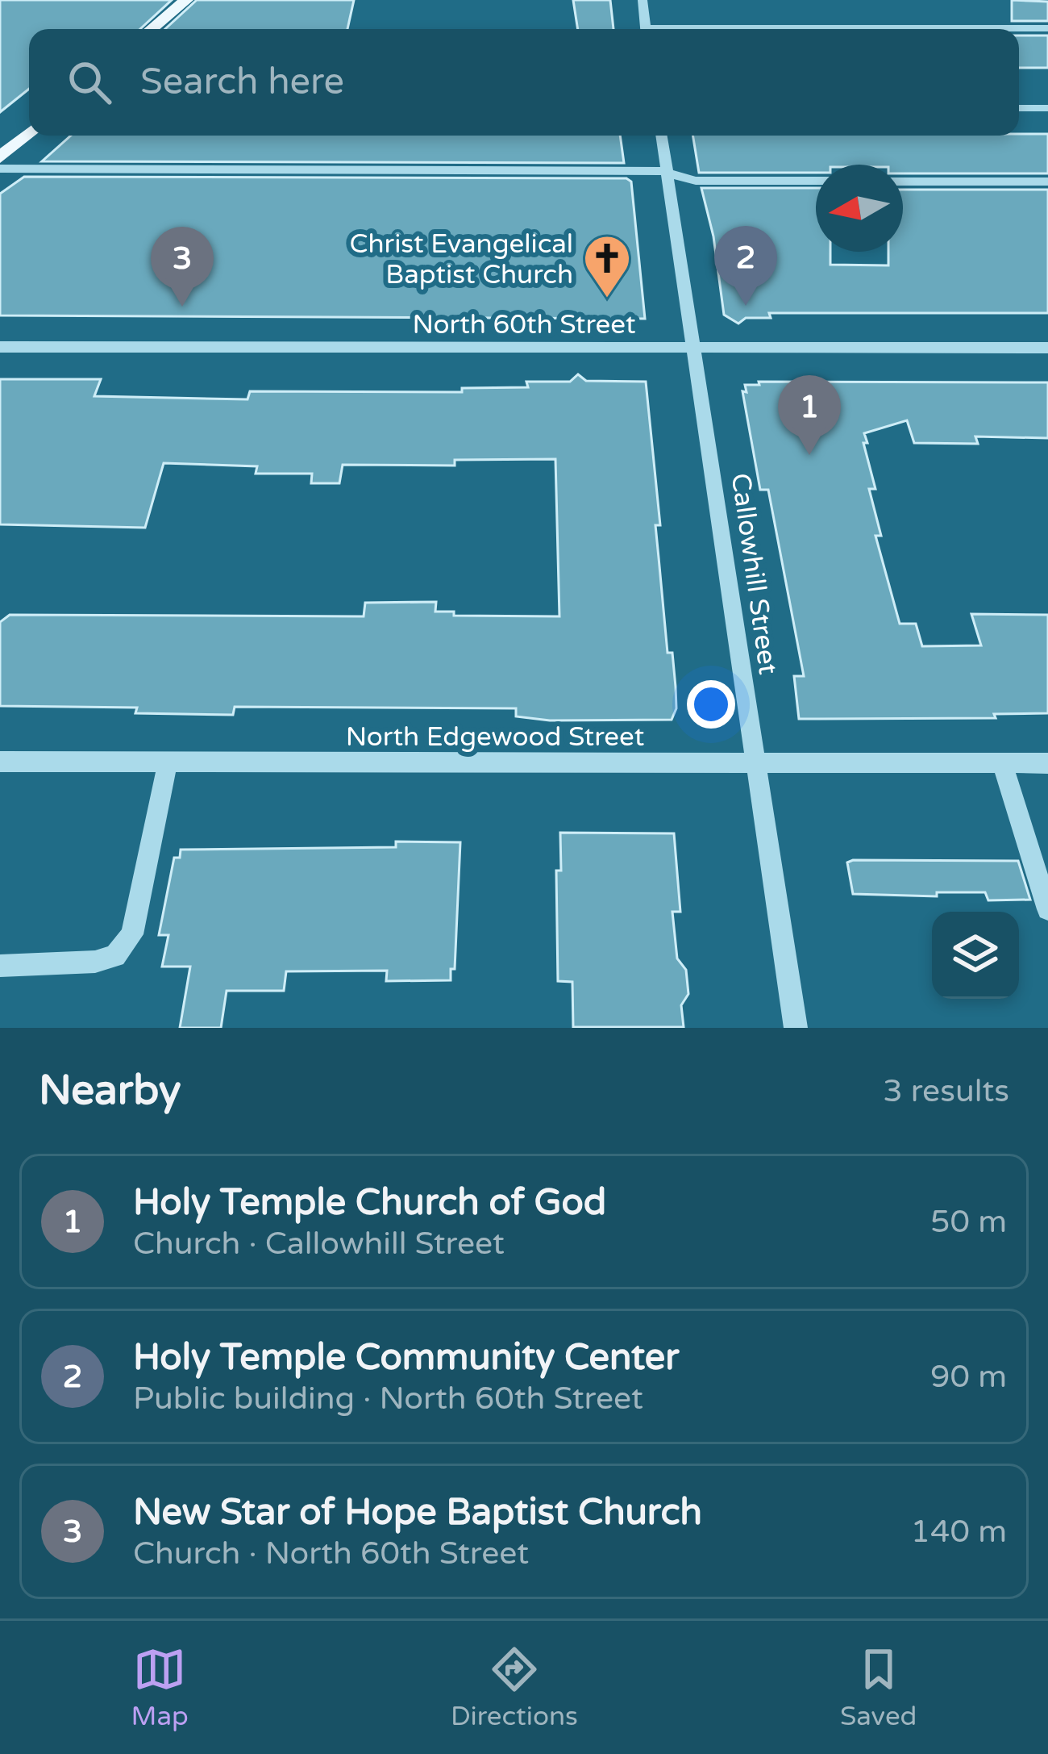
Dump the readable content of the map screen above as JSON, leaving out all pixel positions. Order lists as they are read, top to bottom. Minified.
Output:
{"streets":{"street":["North 60th Street","Callowhill Street","North Edgewood Street"]},"crossings":[["North 60th Street","Callowhill Street"],["Callowhill Street","North Edgewood Street"]],"places":{"church":["Christ Evangelical Baptist Church"]},"north":"left","page":{"search":"Search here","pins":["2","3","1"],"heading":["Nearby","3 results"],"list":[{"mark":"1","name":"Holy Temple Church of God","note":"Church · Callowhill Street","value":"50 m"},{"mark":"2","name":"Holy Temple Community Center","note":"Public building · North 60th Street","value":"90 m"},{"mark":"3","name":"New Star of Hope Baptist Church","note":"Church · North 60th Street","value":"140 m"}],"nav":["Map","Directions","Saved"]}}
